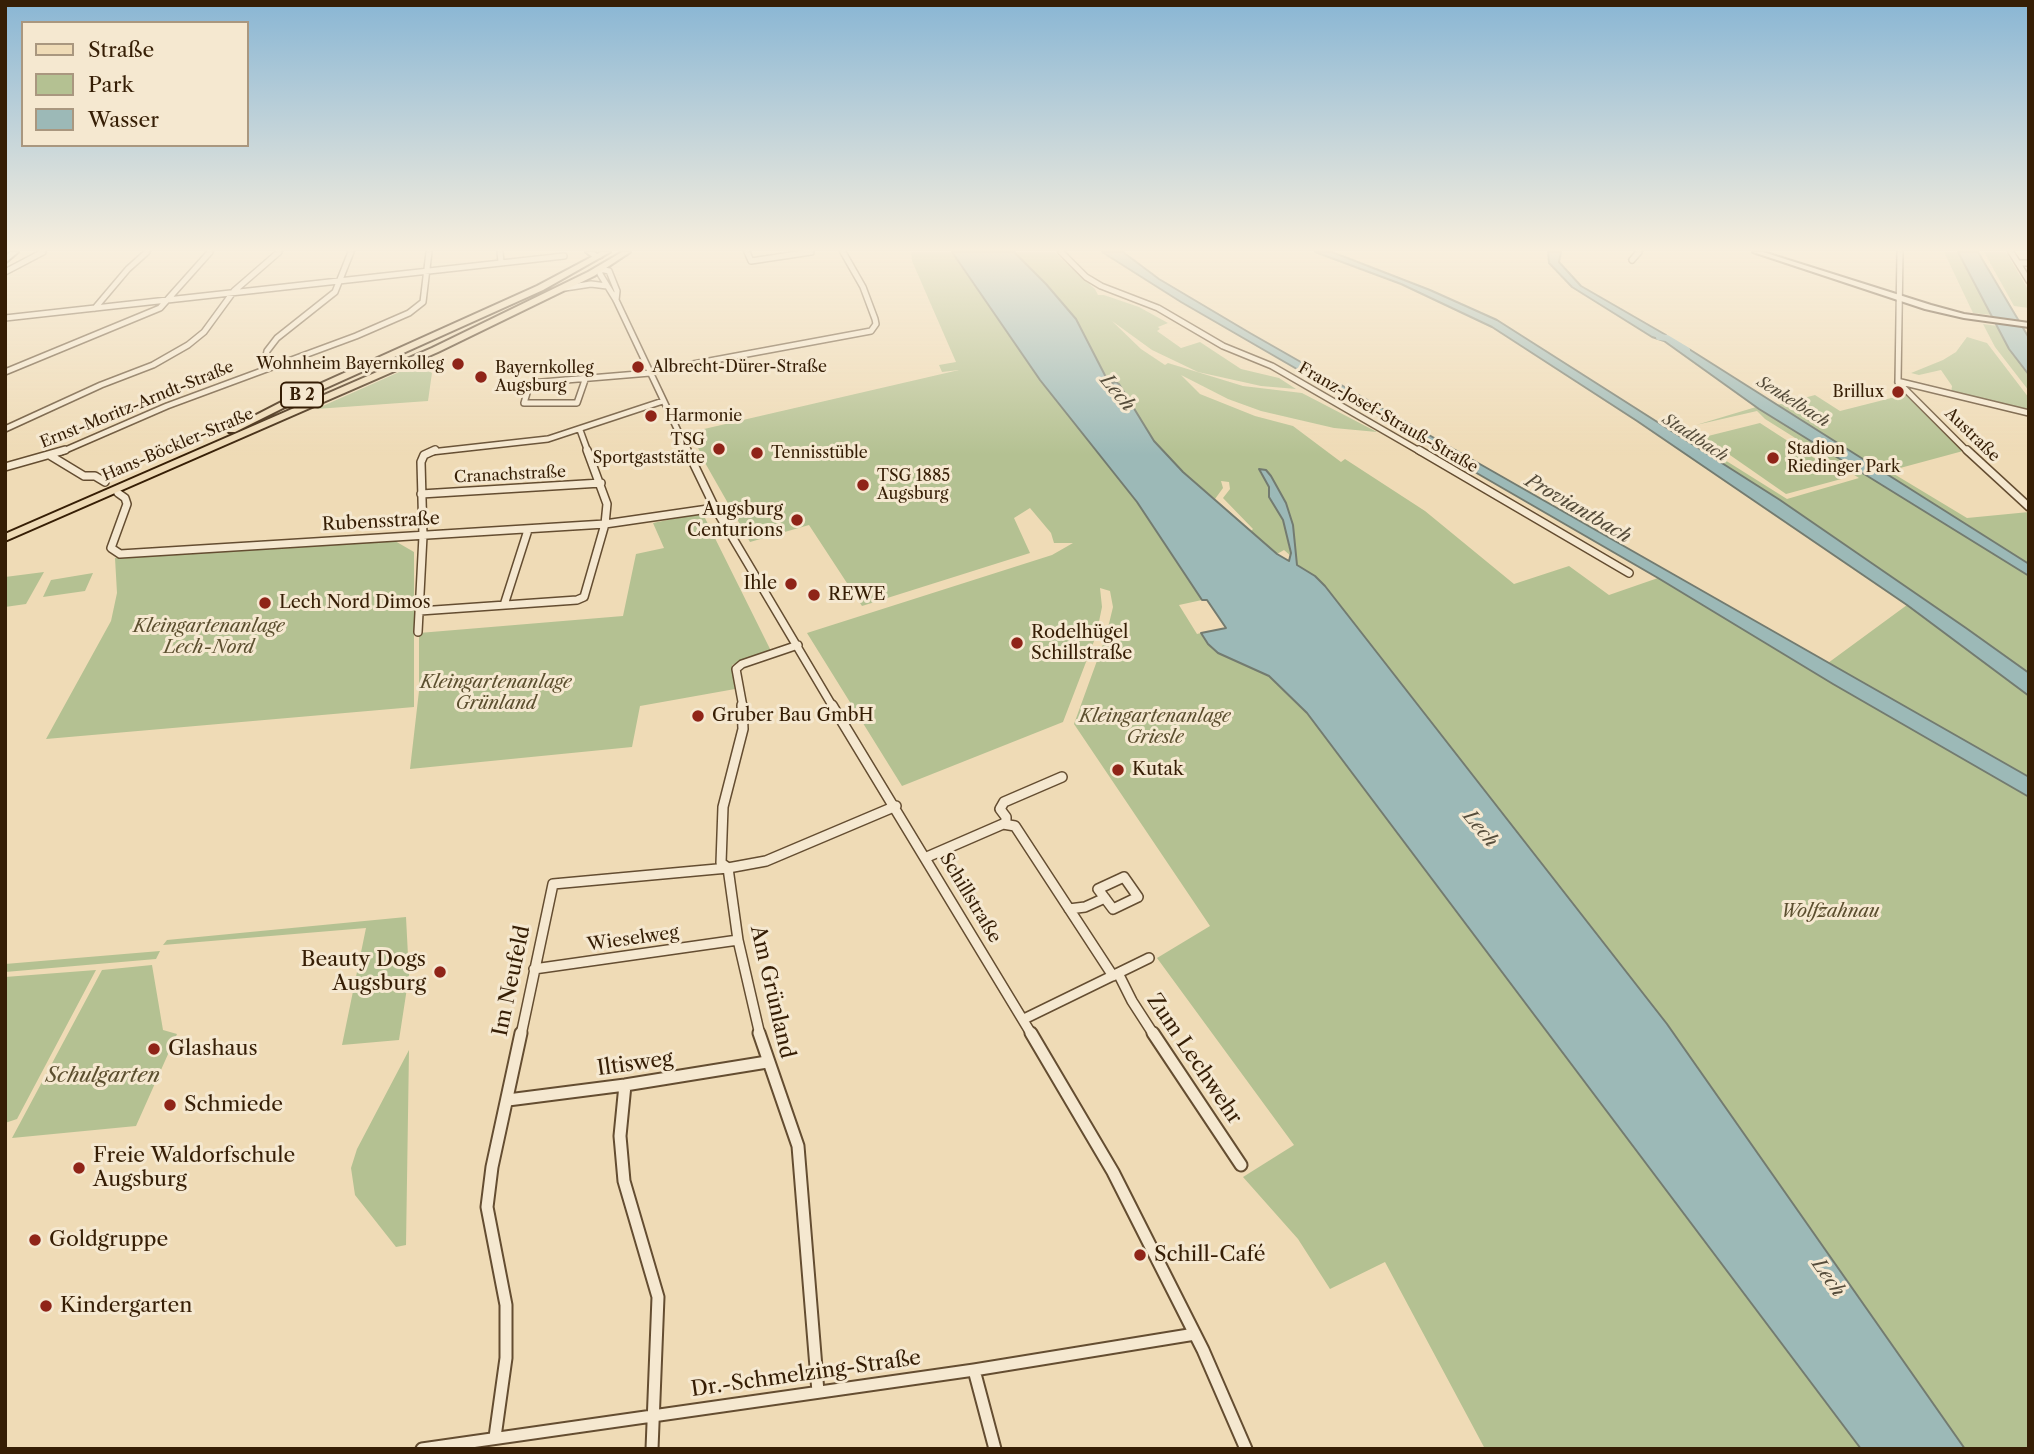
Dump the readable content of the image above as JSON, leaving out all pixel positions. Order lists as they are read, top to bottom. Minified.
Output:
{"streets":{"main road":["B 2","Hans-Böckler-Straße"],"street":["Ernst-Moritz-Arndt-Straße","Franz-Josef-Strauß-Straße","Austraße","Cranachstraße","Rubensstraße","Schillstraße","Wieselweg","Im Neufeld","Am Grünland","Zum Lechwehr","Iltisweg","Dr.-Schmelzing-Straße"]},"crossings":[["Rubensstraße","Schillstraße"],["Schillstraße","Im Neufeld"],["Schillstraße","Am Grünland"],["Schillstraße","Dr.-Schmelzing-Straße"],["Wieselweg","Im Neufeld"],["Wieselweg","Am Grünland"],["Im Neufeld","Am Grünland"],["Im Neufeld","Iltisweg"],["Im Neufeld","Dr.-Schmelzing-Straße"],["Am Grünland","Iltisweg"],["Am Grünland","Dr.-Schmelzing-Straße"]],"water":["Lech","Senkelbach","Stadtbach","Proviantbach"],"parks":["Kleingartenanlage Lech-Nord","Kleingartenanlage Grünland","Kleingartenanlage Griesle","Wolfzahnau","Schulgarten"],"places":["Wohnheim Bayernkolleg","Albrecht-Dürer-Straße","Bayernkolleg Augsburg","Brillux","Harmonie","TSG Sportgaststätte","Tennisstüble","Stadion Riedinger Park","TSG 1885 Augsburg","Augsburg Centurions","Ihle","REWE","Lech Nord Dimos","Rodelhügel Schillstraße","Gruber Bau GmbH","Kutak","Beauty Dogs Augsburg","Glashaus","Schmiede","Freie Waldorfschule Augsburg","Goldgruppe","Schill-Café","Kindergarten"],"legend":["Straße","Park","Wasser"]}
